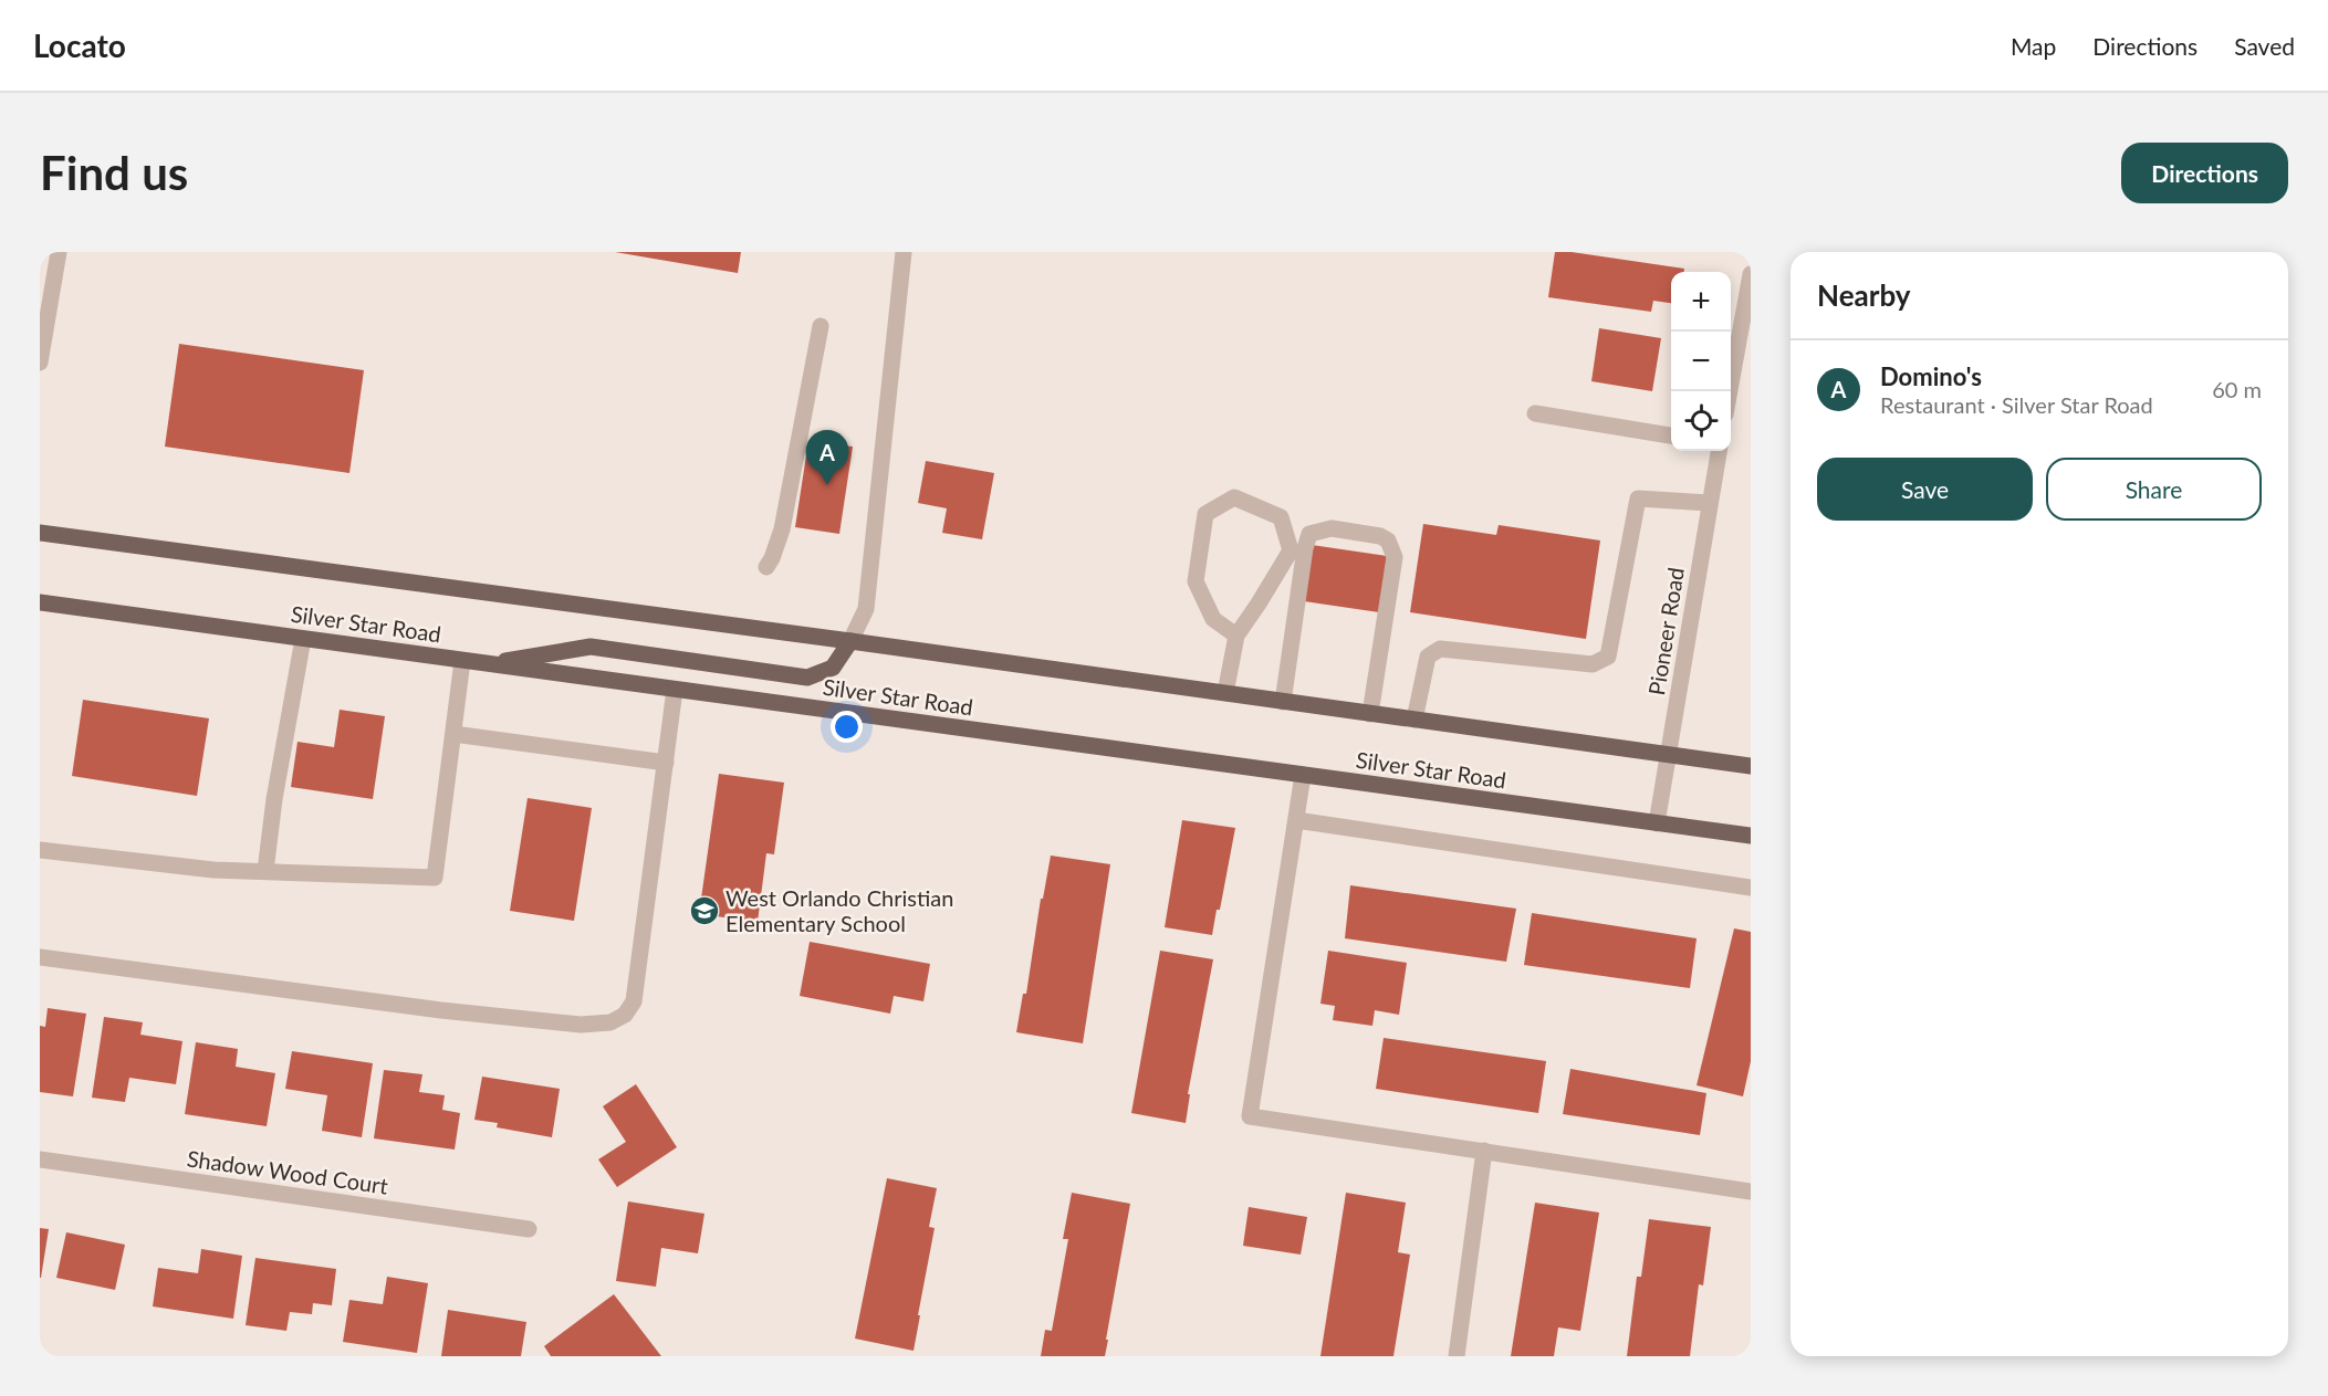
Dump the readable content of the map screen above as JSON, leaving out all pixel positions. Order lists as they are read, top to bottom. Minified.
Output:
{"streets":{"main road":["Silver Star Road"],"street":["Pioneer Road","Shadow Wood Court"]},"crossings":[["Silver Star Road","Pioneer Road"]],"places":{"school or university":["West Orlando Christian Elementary School"]},"page":{"header":"Locato","nav":["Map","Directions","Saved"],"buttons":["Directions",["Save","Share"]],"title":"Find us","heading":"Nearby","map_buttons":["+","−"],"list":[{"mark":"A","name":"Domino's","note":"Restaurant · Silver Star Road","value":"60 m"}],"pins":"A"}}
